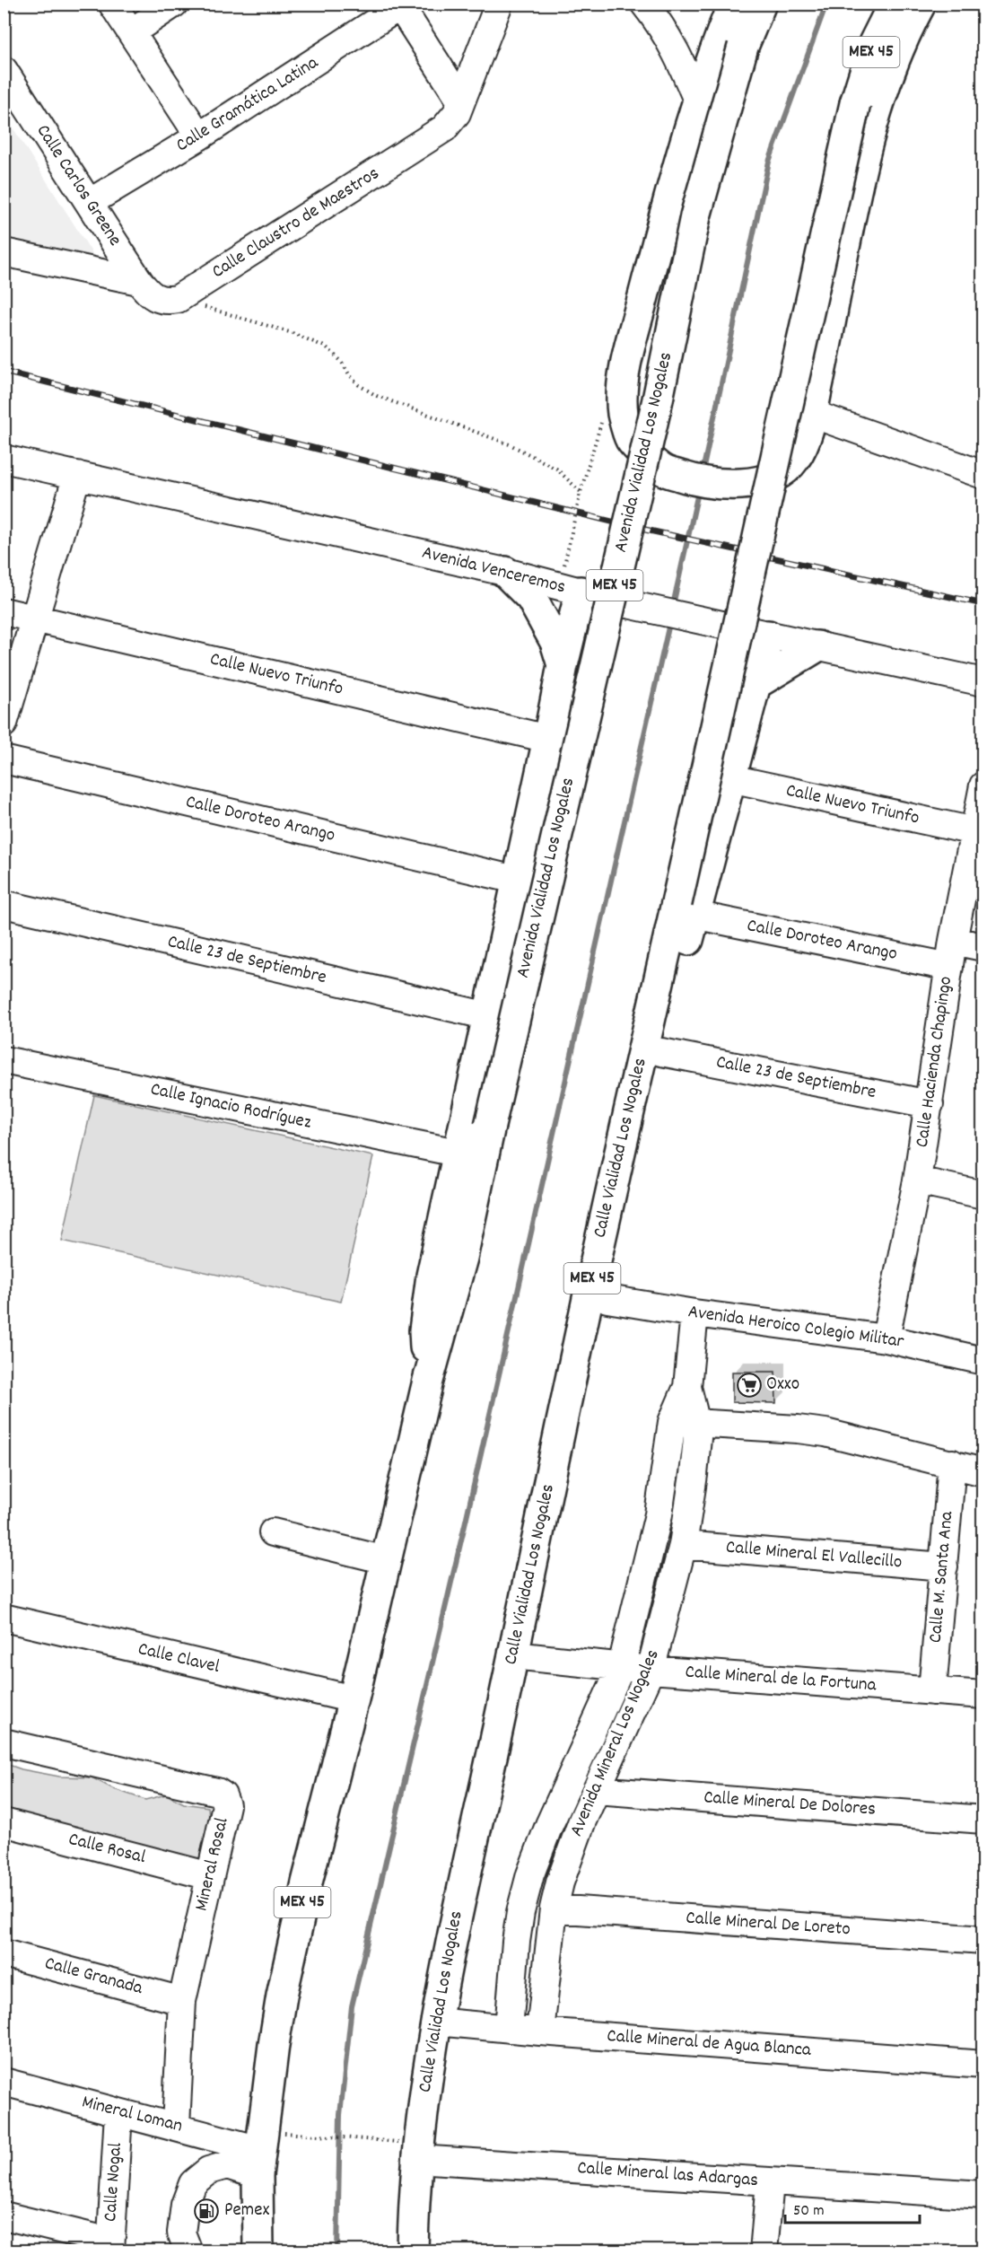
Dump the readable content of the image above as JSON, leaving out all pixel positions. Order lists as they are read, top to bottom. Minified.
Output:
{"streets":{"highway":["MEX 45","Avenida Vialidad Los Nogales","Calle Vialidad Los Nogales"],"street":["Calle Gramática Latina","Calle Carlos Greene","Calle Claustro de Maestros","Avenida Venceremos","Calle Nuevo Triunfo","Calle Doroteo Arango","Calle 23 de Septiembre","Calle Hacienda Chapingo","Calle Ignacio Rodríguez","Avenida Heroico Colegio Militar","Calle Mineral El Vallecillo","Calle M. Santa Ana","Calle Clavel","Calle Mineral de la Fortuna","Avenida Mineral Los Nogales","Calle Mineral De Dolores","Calle Rosal","Mineral Rosal","Calle Mineral De Loreto","Calle Granada","Calle Mineral de Agua Blanca","Mineral Loman","Calle Mineral las Adargas","Calle Nogal"]},"crossings":[["MEX 45","Avenida Vialidad Los Nogales"],["MEX 45","Calle Doroteo Arango"],["MEX 45","Calle Vialidad Los Nogales"],["MEX 45","Calle Clavel"],["MEX 45","Mineral Loman"],["Calle Gramática Latina","Calle Carlos Greene"],["Calle Carlos Greene","Calle Claustro de Maestros"],["Calle Nuevo Triunfo","Calle Hacienda Chapingo"],["Calle Doroteo Arango","Calle Hacienda Chapingo"],["Calle Doroteo Arango","Calle Vialidad Los Nogales"],["Calle 23 de Septiembre","Calle Hacienda Chapingo"],["Calle Hacienda Chapingo","Avenida Heroico Colegio Militar"],["Calle Vialidad Los Nogales","Calle Mineral de la Fortuna"],["Calle Vialidad Los Nogales","Calle Mineral de Agua Blanca"],["Calle Vialidad Los Nogales","Calle Mineral las Adargas"],["Calle Mineral El Vallecillo","Calle M. Santa Ana"],["Calle Mineral El Vallecillo","Avenida Mineral Los Nogales"],["Calle M. Santa Ana","Calle Mineral de la Fortuna"],["Calle Mineral de la Fortuna","Avenida Mineral Los Nogales"],["Avenida Mineral Los Nogales","Calle Mineral De Dolores"],["Avenida Mineral Los Nogales","Calle Mineral De Loreto"],["Avenida Mineral Los Nogales","Calle Mineral de Agua Blanca"],["Calle Rosal","Mineral Rosal"],["Mineral Rosal","Calle Granada"],["Mineral Rosal","Mineral Loman"],["Mineral Loman","Calle Nogal"]],"places":{"supermarket":["Oxxo"],"fuel station":["Pemex"]},"scale_bar":"50 m"}
